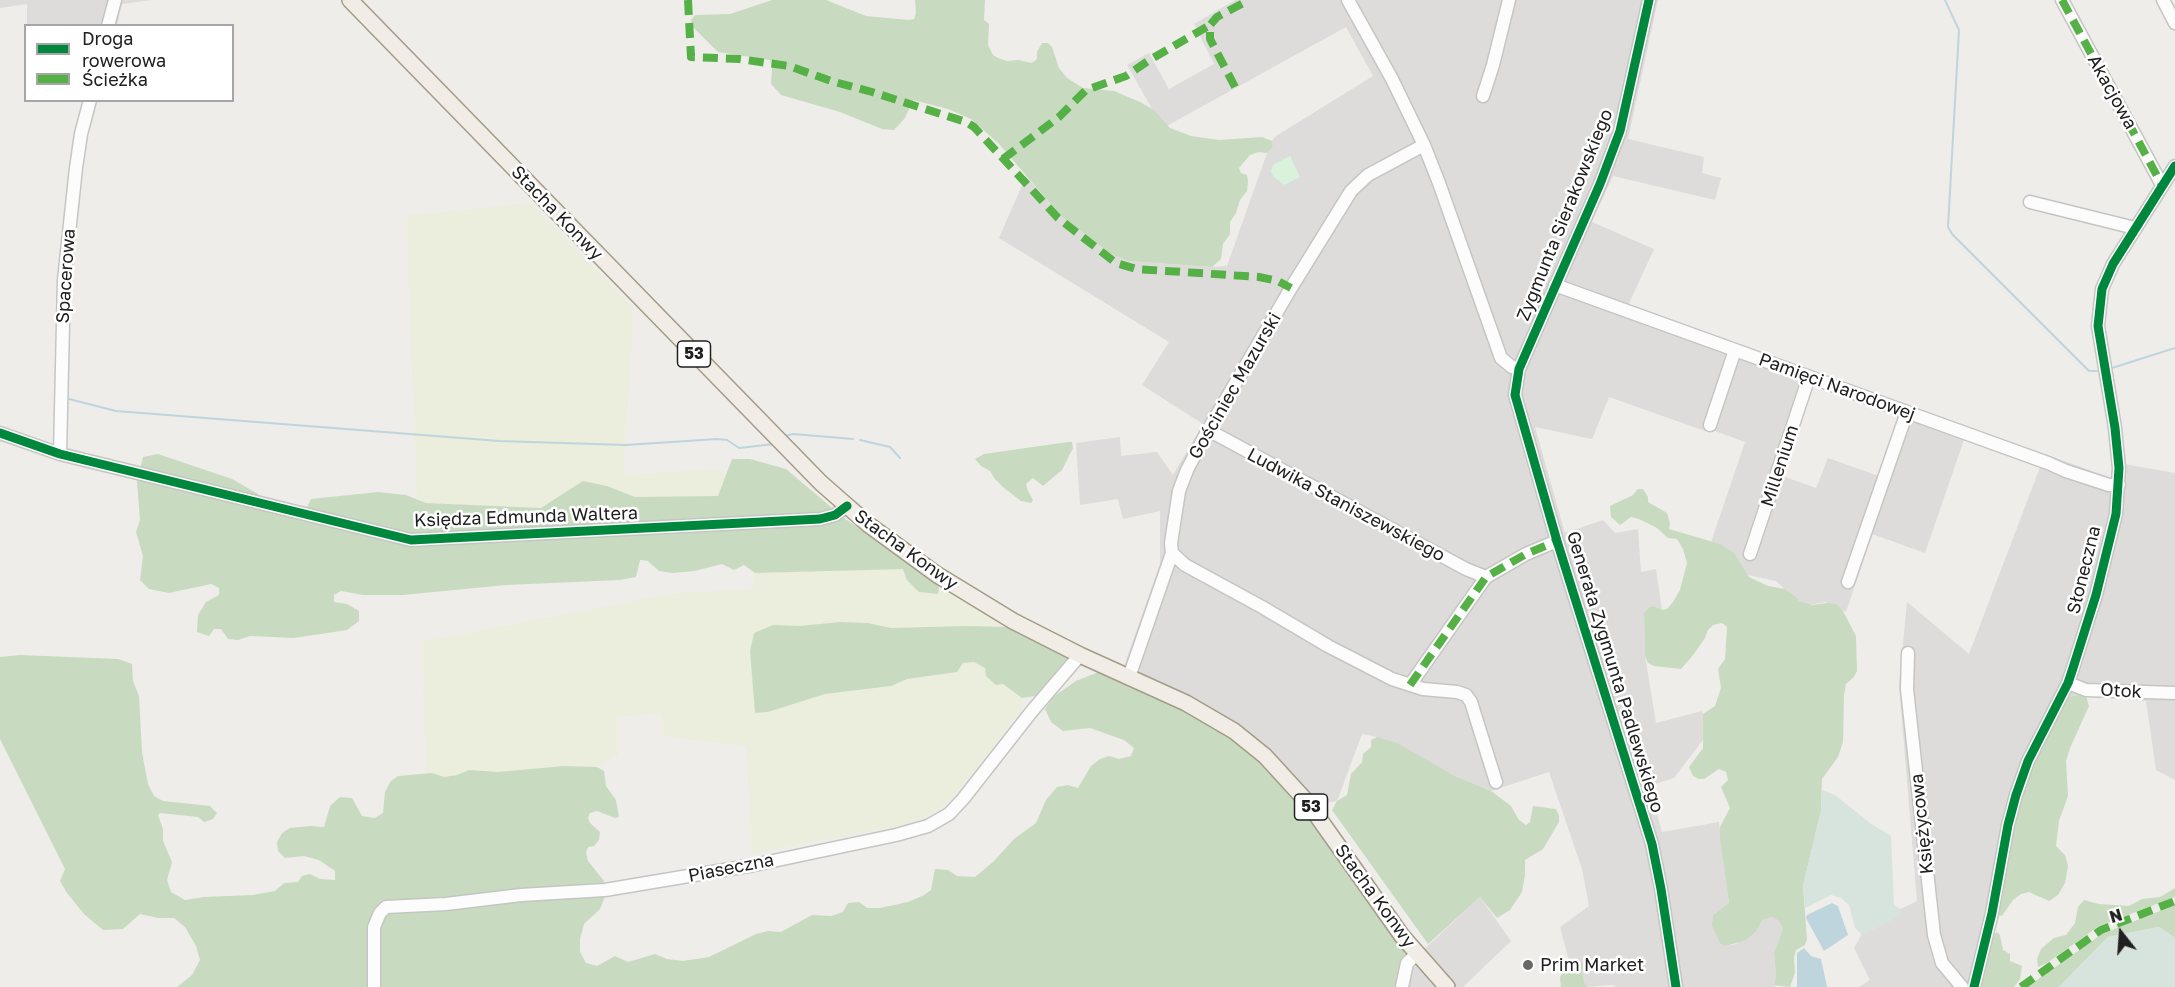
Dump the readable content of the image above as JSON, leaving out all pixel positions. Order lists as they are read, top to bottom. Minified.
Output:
{"streets":{"main road":["Stacha Konwy","53"],"street":["Akacjowa","Zygmunta Sierakowskiego","Spacerowa","Gościniec Mazurski","Pamięci Narodowej","Millenium","Ludwika Staniszewskiego","Księdza Edmunda Waltera","Słoneczna","Generała Zygmunta Padlewskiego","Otok","Księżycowa","Piaseczna"]},"crossings":[["Akacjowa","Słoneczna"],["Stacha Konwy","Gościniec Mazurski"],["Stacha Konwy","Księdza Edmunda Waltera"],["Stacha Konwy","Piaseczna"],["Zygmunta Sierakowskiego","Pamięci Narodowej"],["Zygmunta Sierakowskiego","Generała Zygmunta Padlewskiego"],["Spacerowa","Księdza Edmunda Waltera"],["Gościniec Mazurski","Ludwika Staniszewskiego"],["Pamięci Narodowej","Millenium"],["Pamięci Narodowej","Słoneczna"],["Słoneczna","Otok"]],"places":["Prim Market"],"legend":["Droga rowerowa","Ścieżka"],"north":"top"}
